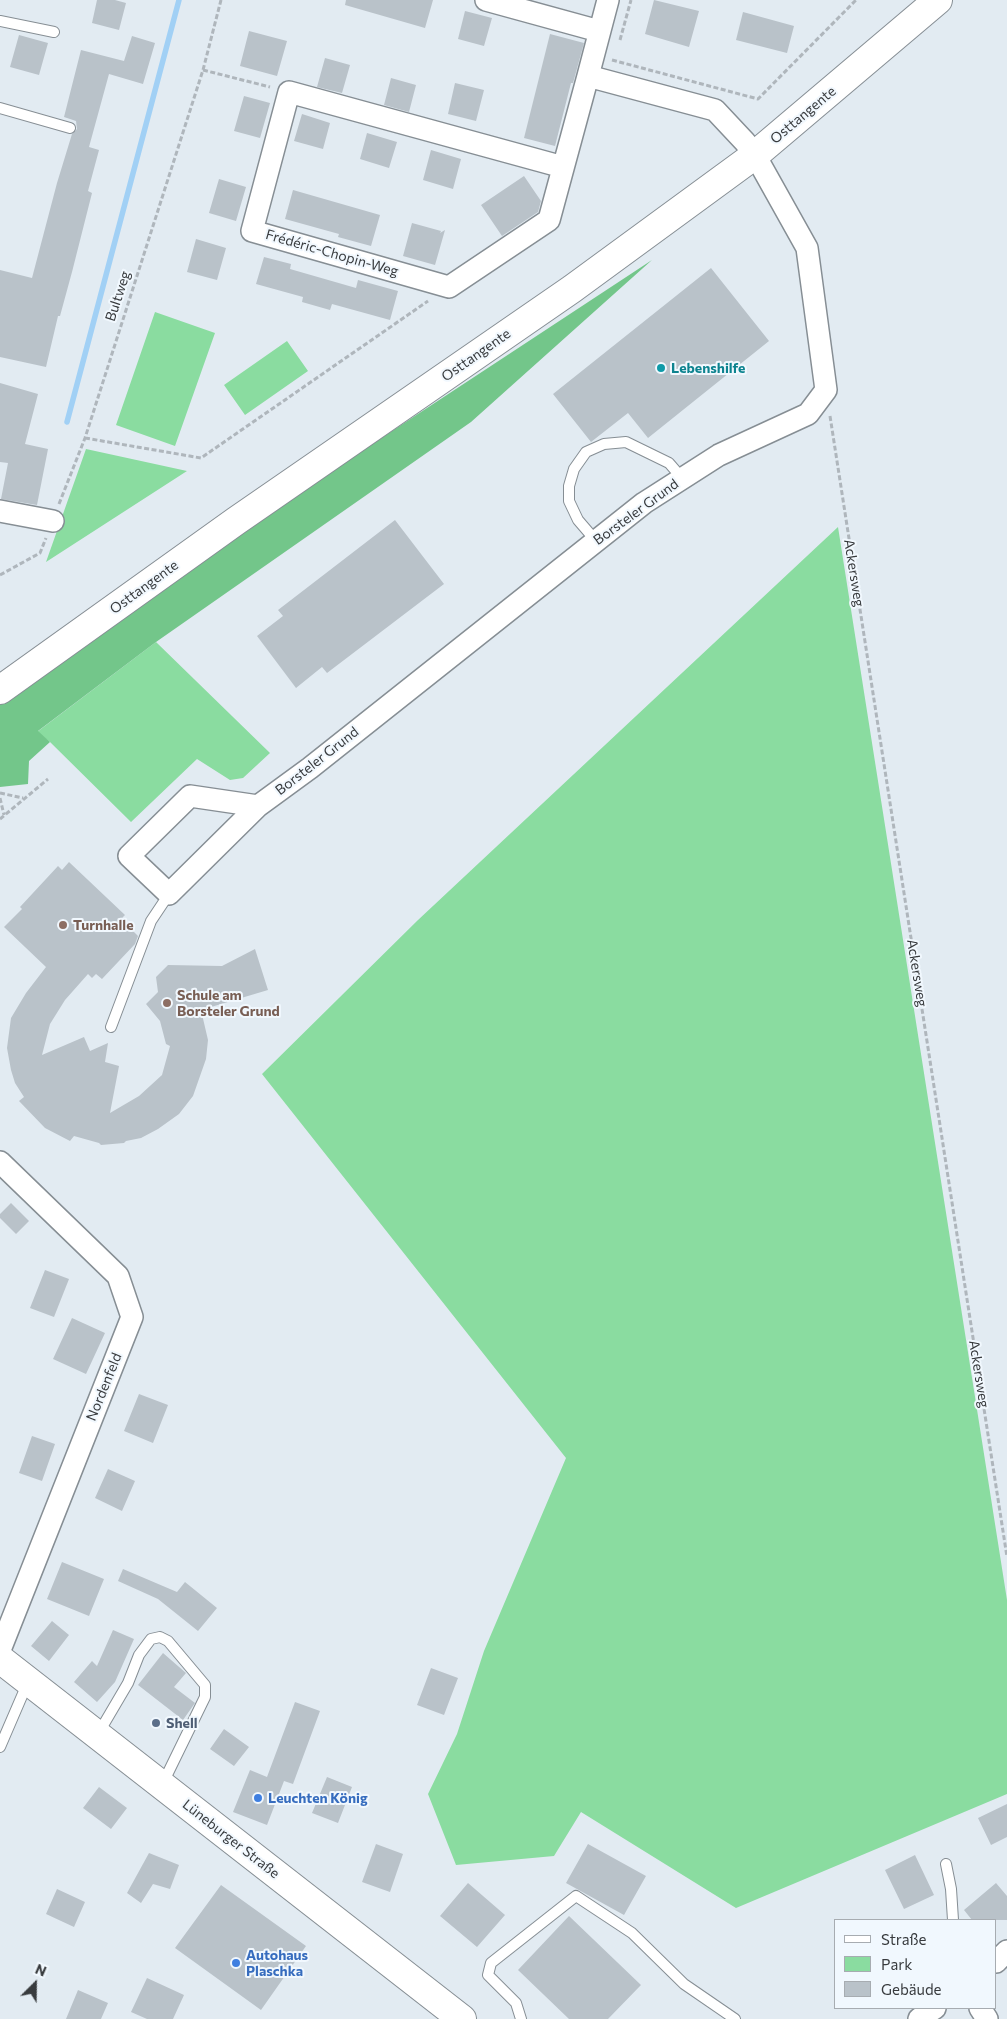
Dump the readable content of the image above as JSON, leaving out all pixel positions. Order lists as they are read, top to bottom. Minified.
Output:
{"streets":{"main road":["Osttangente","Lüneburger Straße"],"street":["Frédéric-Chopin-Weg","Borsteler Grund","Nordenfeld"],"path":["Bultweg","Ackersweg"]},"crossings":[["Borsteler Grund","Ackersweg"]],"places":["Lebenshilfe","Turnhalle","Schule am Borsteler Grund","Shell","Leuchten König","Autohaus Plaschka"],"legend":["Straße","Park","Gebäude"],"north":"top right"}
